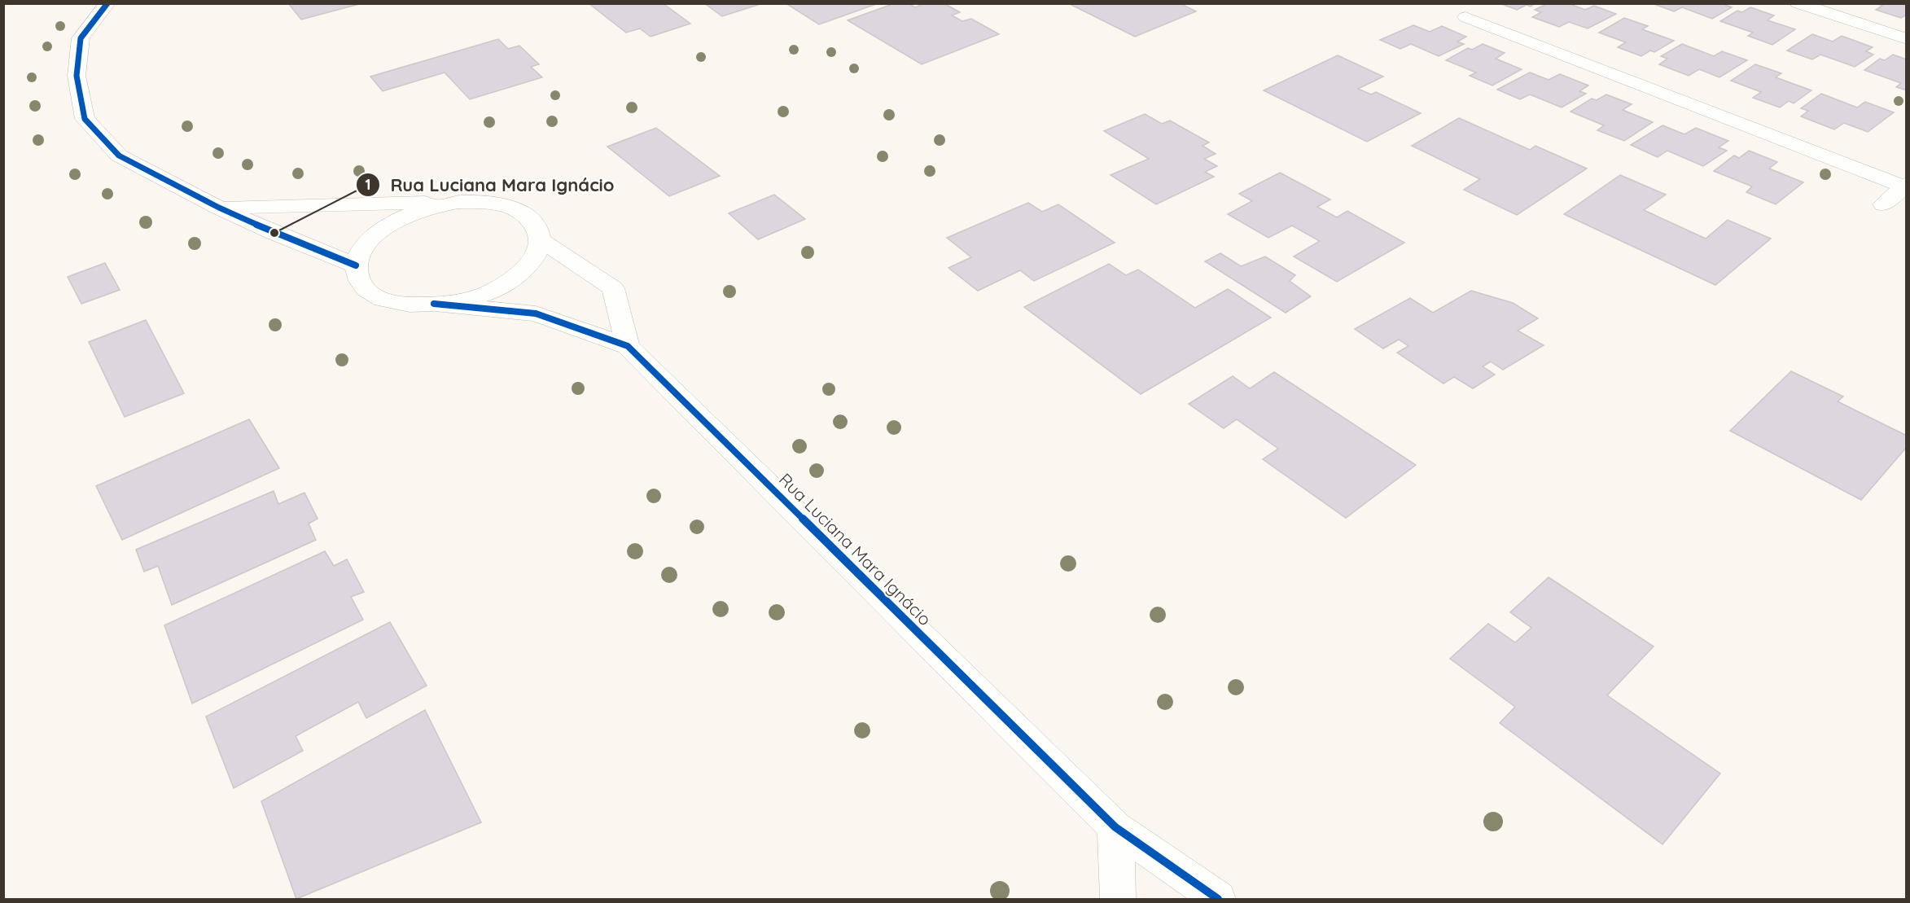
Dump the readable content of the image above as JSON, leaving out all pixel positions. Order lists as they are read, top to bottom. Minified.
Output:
{"streets":{"street":["Rua Luciana Mara Ignácio"]},"places":["Rua Luciana Mara Ignácio"]}
